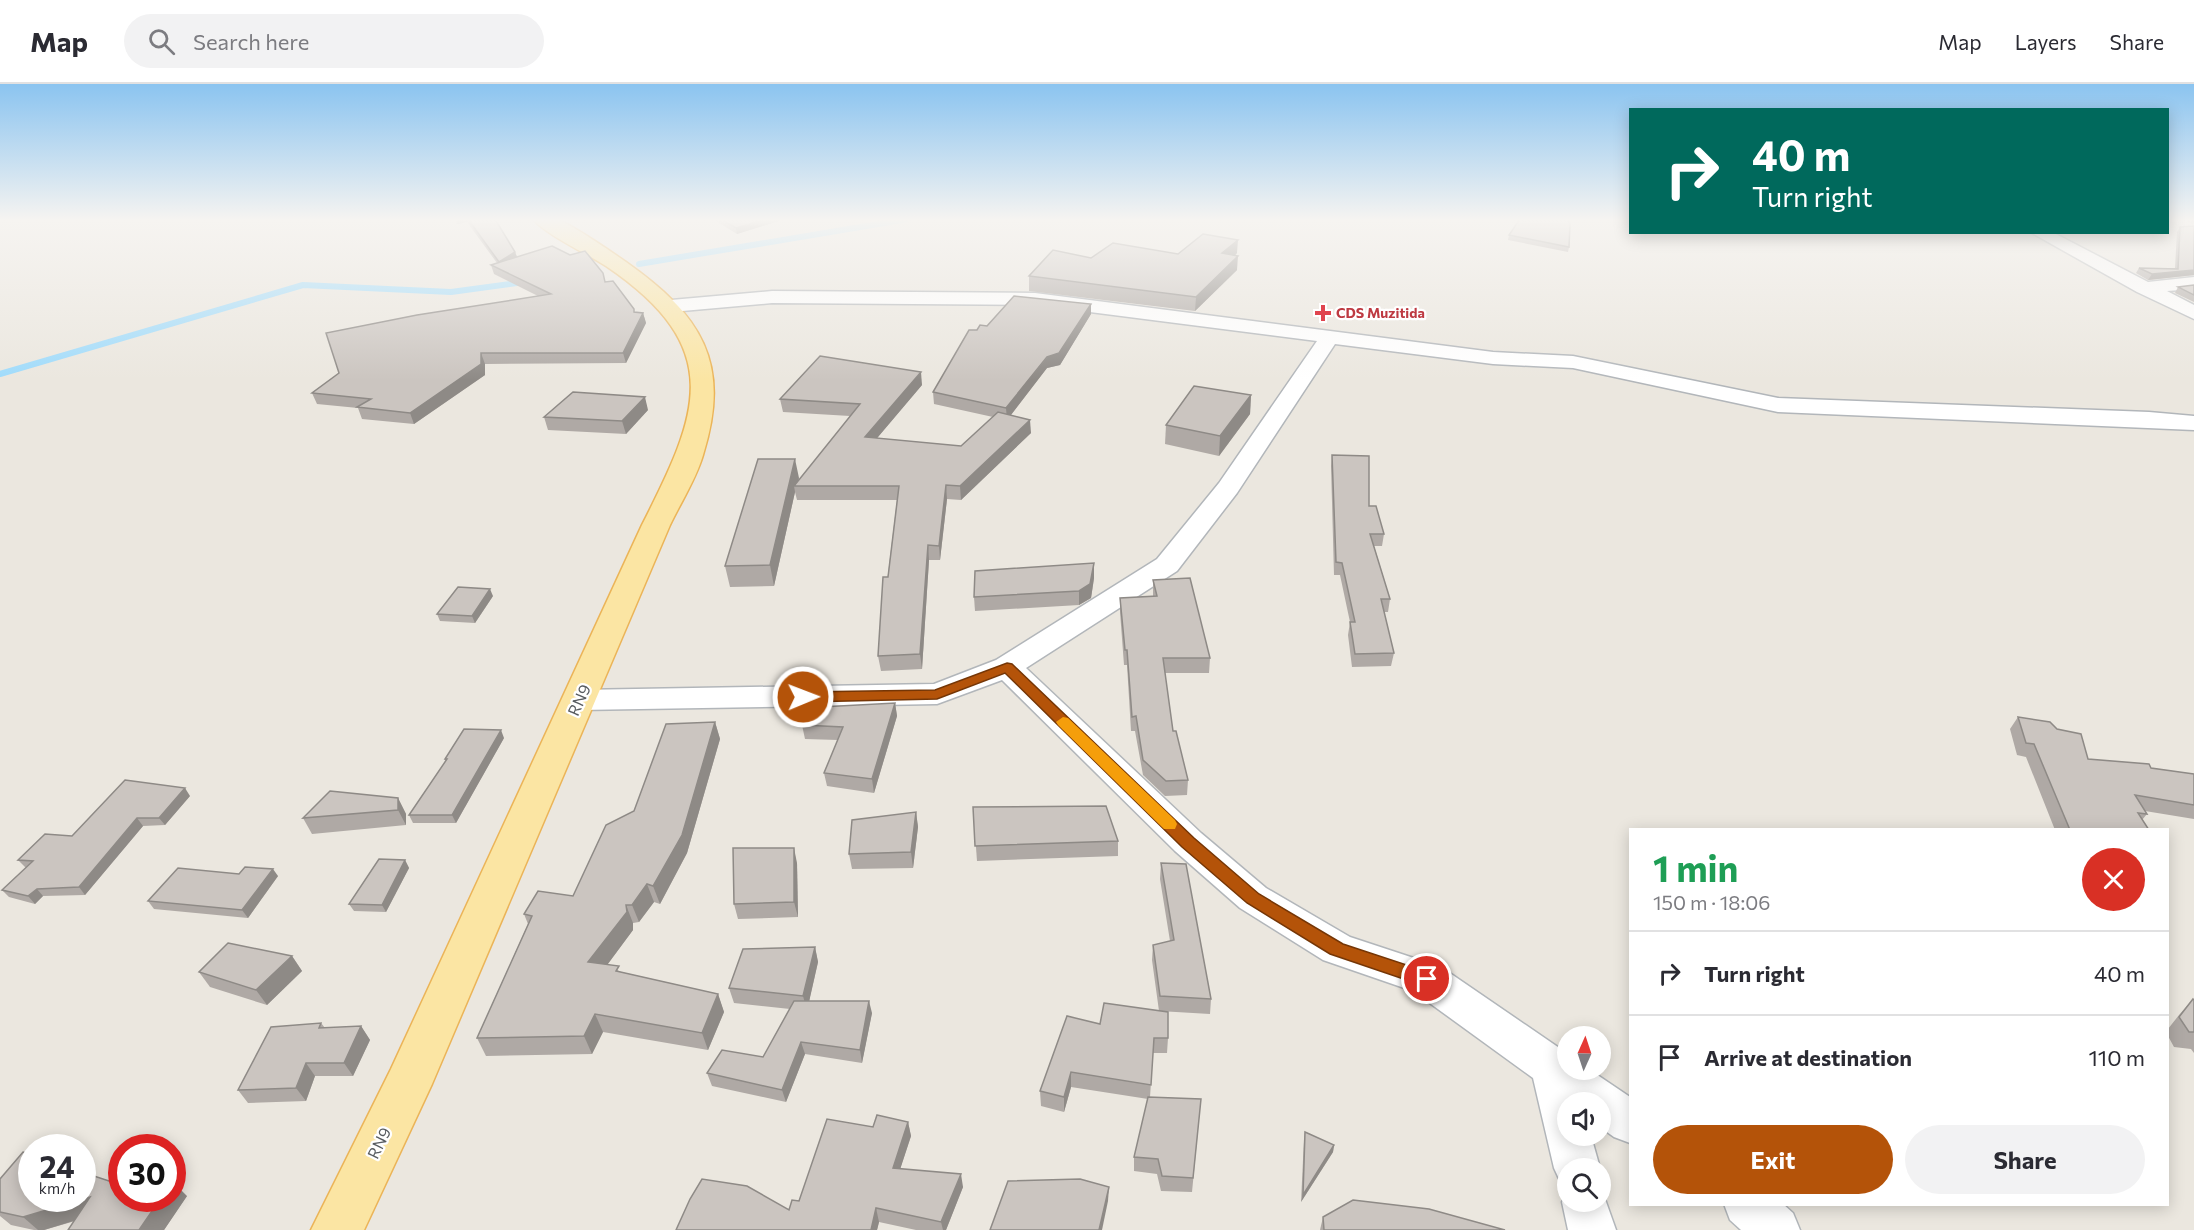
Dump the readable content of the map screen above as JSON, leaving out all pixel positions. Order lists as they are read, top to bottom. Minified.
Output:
{"streets":{"main road":["RN9"]},"places":{"health":["CDS Muzitida"]},"north":"top","page":{"header":"Map","search":"Search here","nav":["Map","Layers","Share"],"turn":["40 m","Turn right"],"heading":["1 min","150 m · 18:06"],"list":[{"name":"Turn right","value":"40 m"},{"name":"Arrive at destination","value":"110 m"}],"buttons":["Exit","Share"],"speed":"24 km/h","limit":"30"}}
